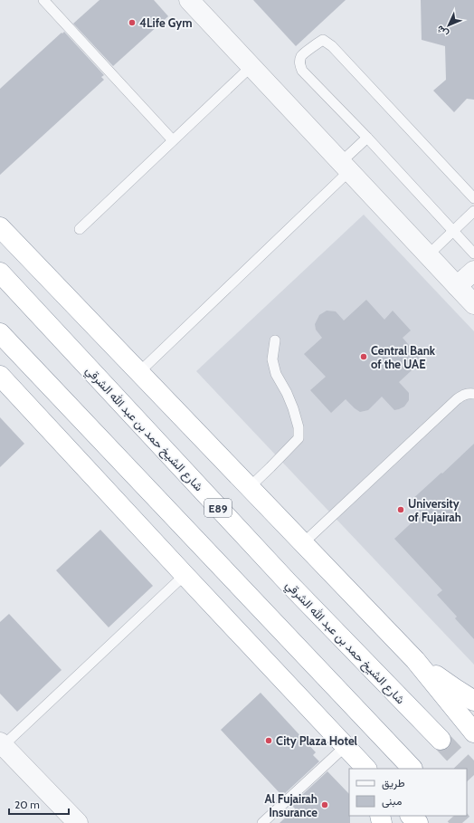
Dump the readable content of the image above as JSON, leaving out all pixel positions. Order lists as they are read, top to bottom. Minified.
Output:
{"streets":{"highway":["شارع الشيخ حمد بن عبد الله الشرقي","E89"]},"places":["4Life Gym","Central Bank of the UAE","University of Fujairah","City Plaza Hotel","Al Fujairah Insurance"],"legend":["طريق","مبنى"],"scale_bar":"20 m","north":"bottom left"}
